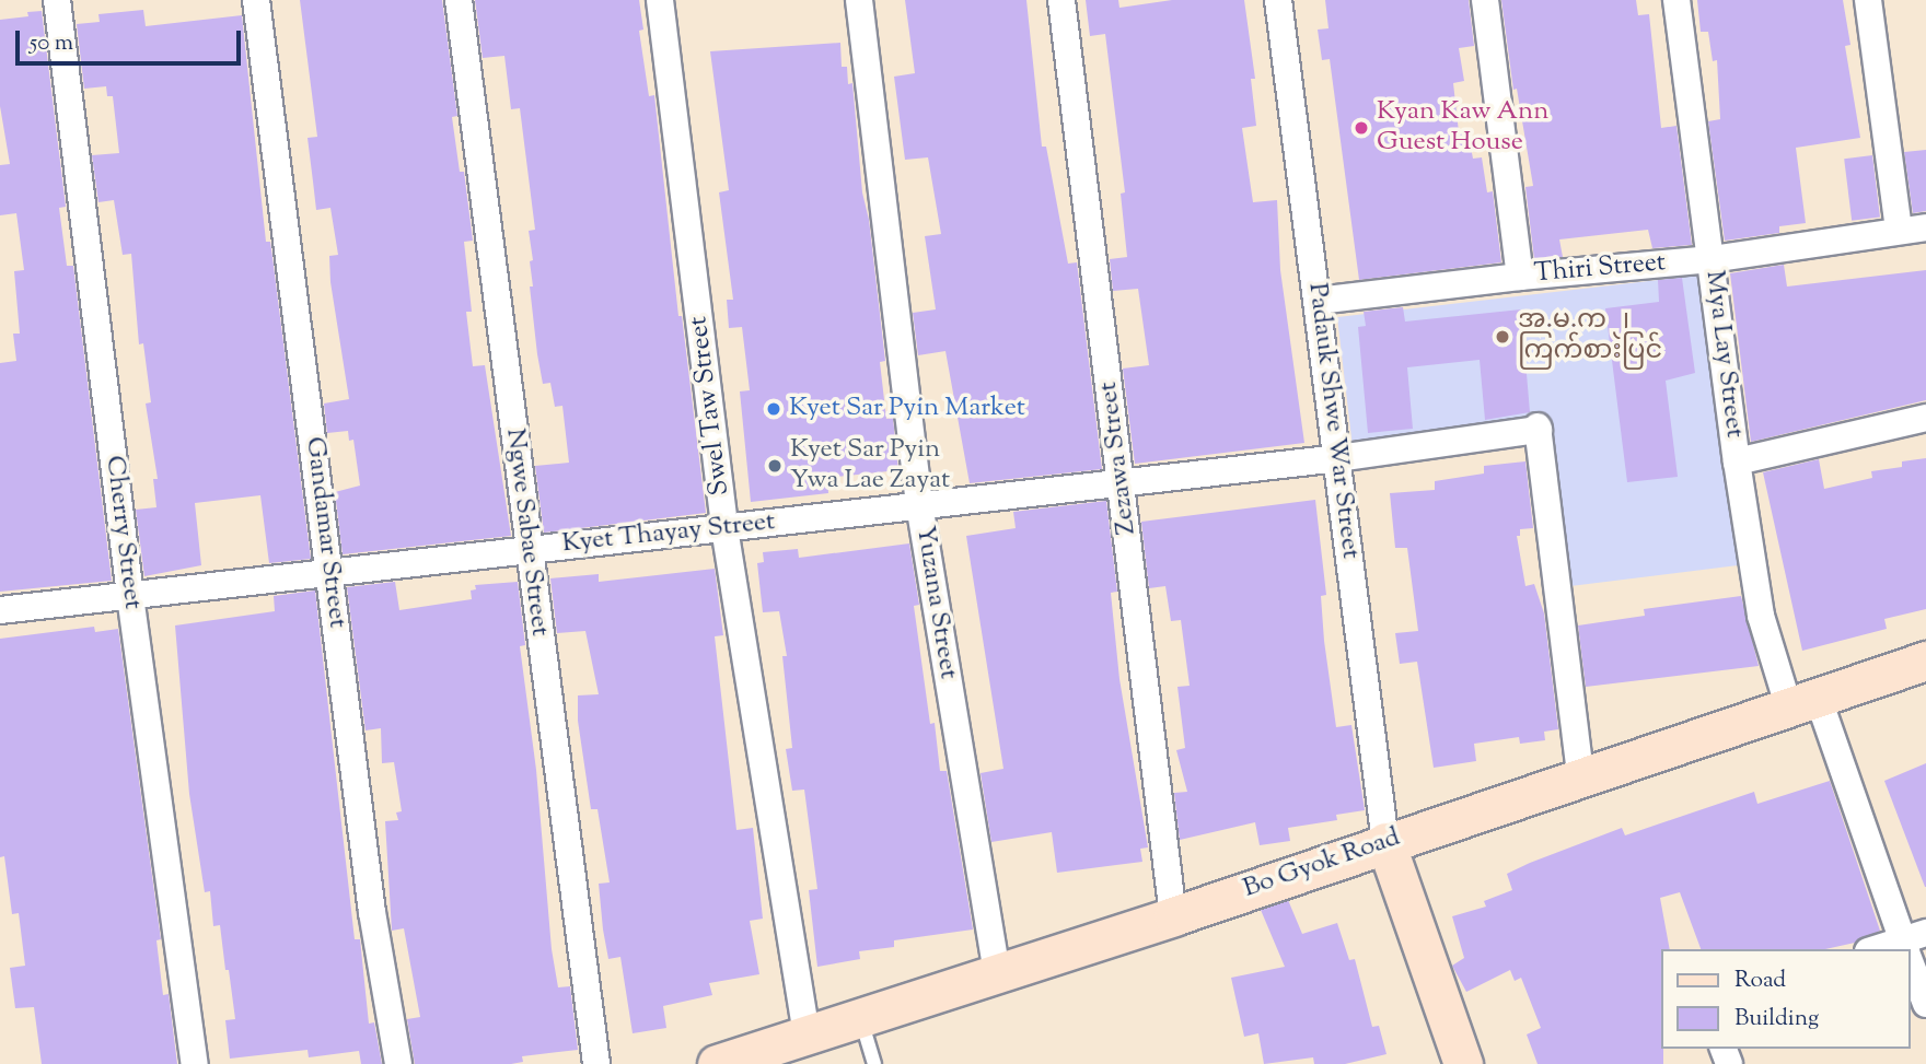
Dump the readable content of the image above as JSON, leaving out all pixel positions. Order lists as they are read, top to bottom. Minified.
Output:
{"streets":{"street":["Thiri Street","Mya Lay Street","Swel Taw Street","Padauk Shwe War Street","Zezawa Street","Cherry Street","Gandamar Street","Ngwe Sabae Street","Kyet Thayay Street","Yuzana Street","Bo Gyok Road"]},"crossings":[["Thiri Street","Mya Lay Street"],["Thiri Street","Padauk Shwe War Street"],["Mya Lay Street","Bo Gyok Road"],["Swel Taw Street","Kyet Thayay Street"],["Swel Taw Street","Bo Gyok Road"],["Padauk Shwe War Street","Kyet Thayay Street"],["Padauk Shwe War Street","Bo Gyok Road"],["Zezawa Street","Kyet Thayay Street"],["Zezawa Street","Bo Gyok Road"],["Cherry Street","Kyet Thayay Street"],["Gandamar Street","Kyet Thayay Street"],["Ngwe Sabae Street","Kyet Thayay Street"],["Kyet Thayay Street","Yuzana Street"],["Kyet Thayay Street","Bo Gyok Road"],["Yuzana Street","Bo Gyok Road"]],"places":["Kyan Kaw Ann Guest House","အ.မ.က ၂ ကြက်စားပြင်","Kyet Sar Pyin Market","Kyet Sar Pyin Ywa Lae Zayat"],"legend":["Road","Building"],"scale_bar":"50 m"}
